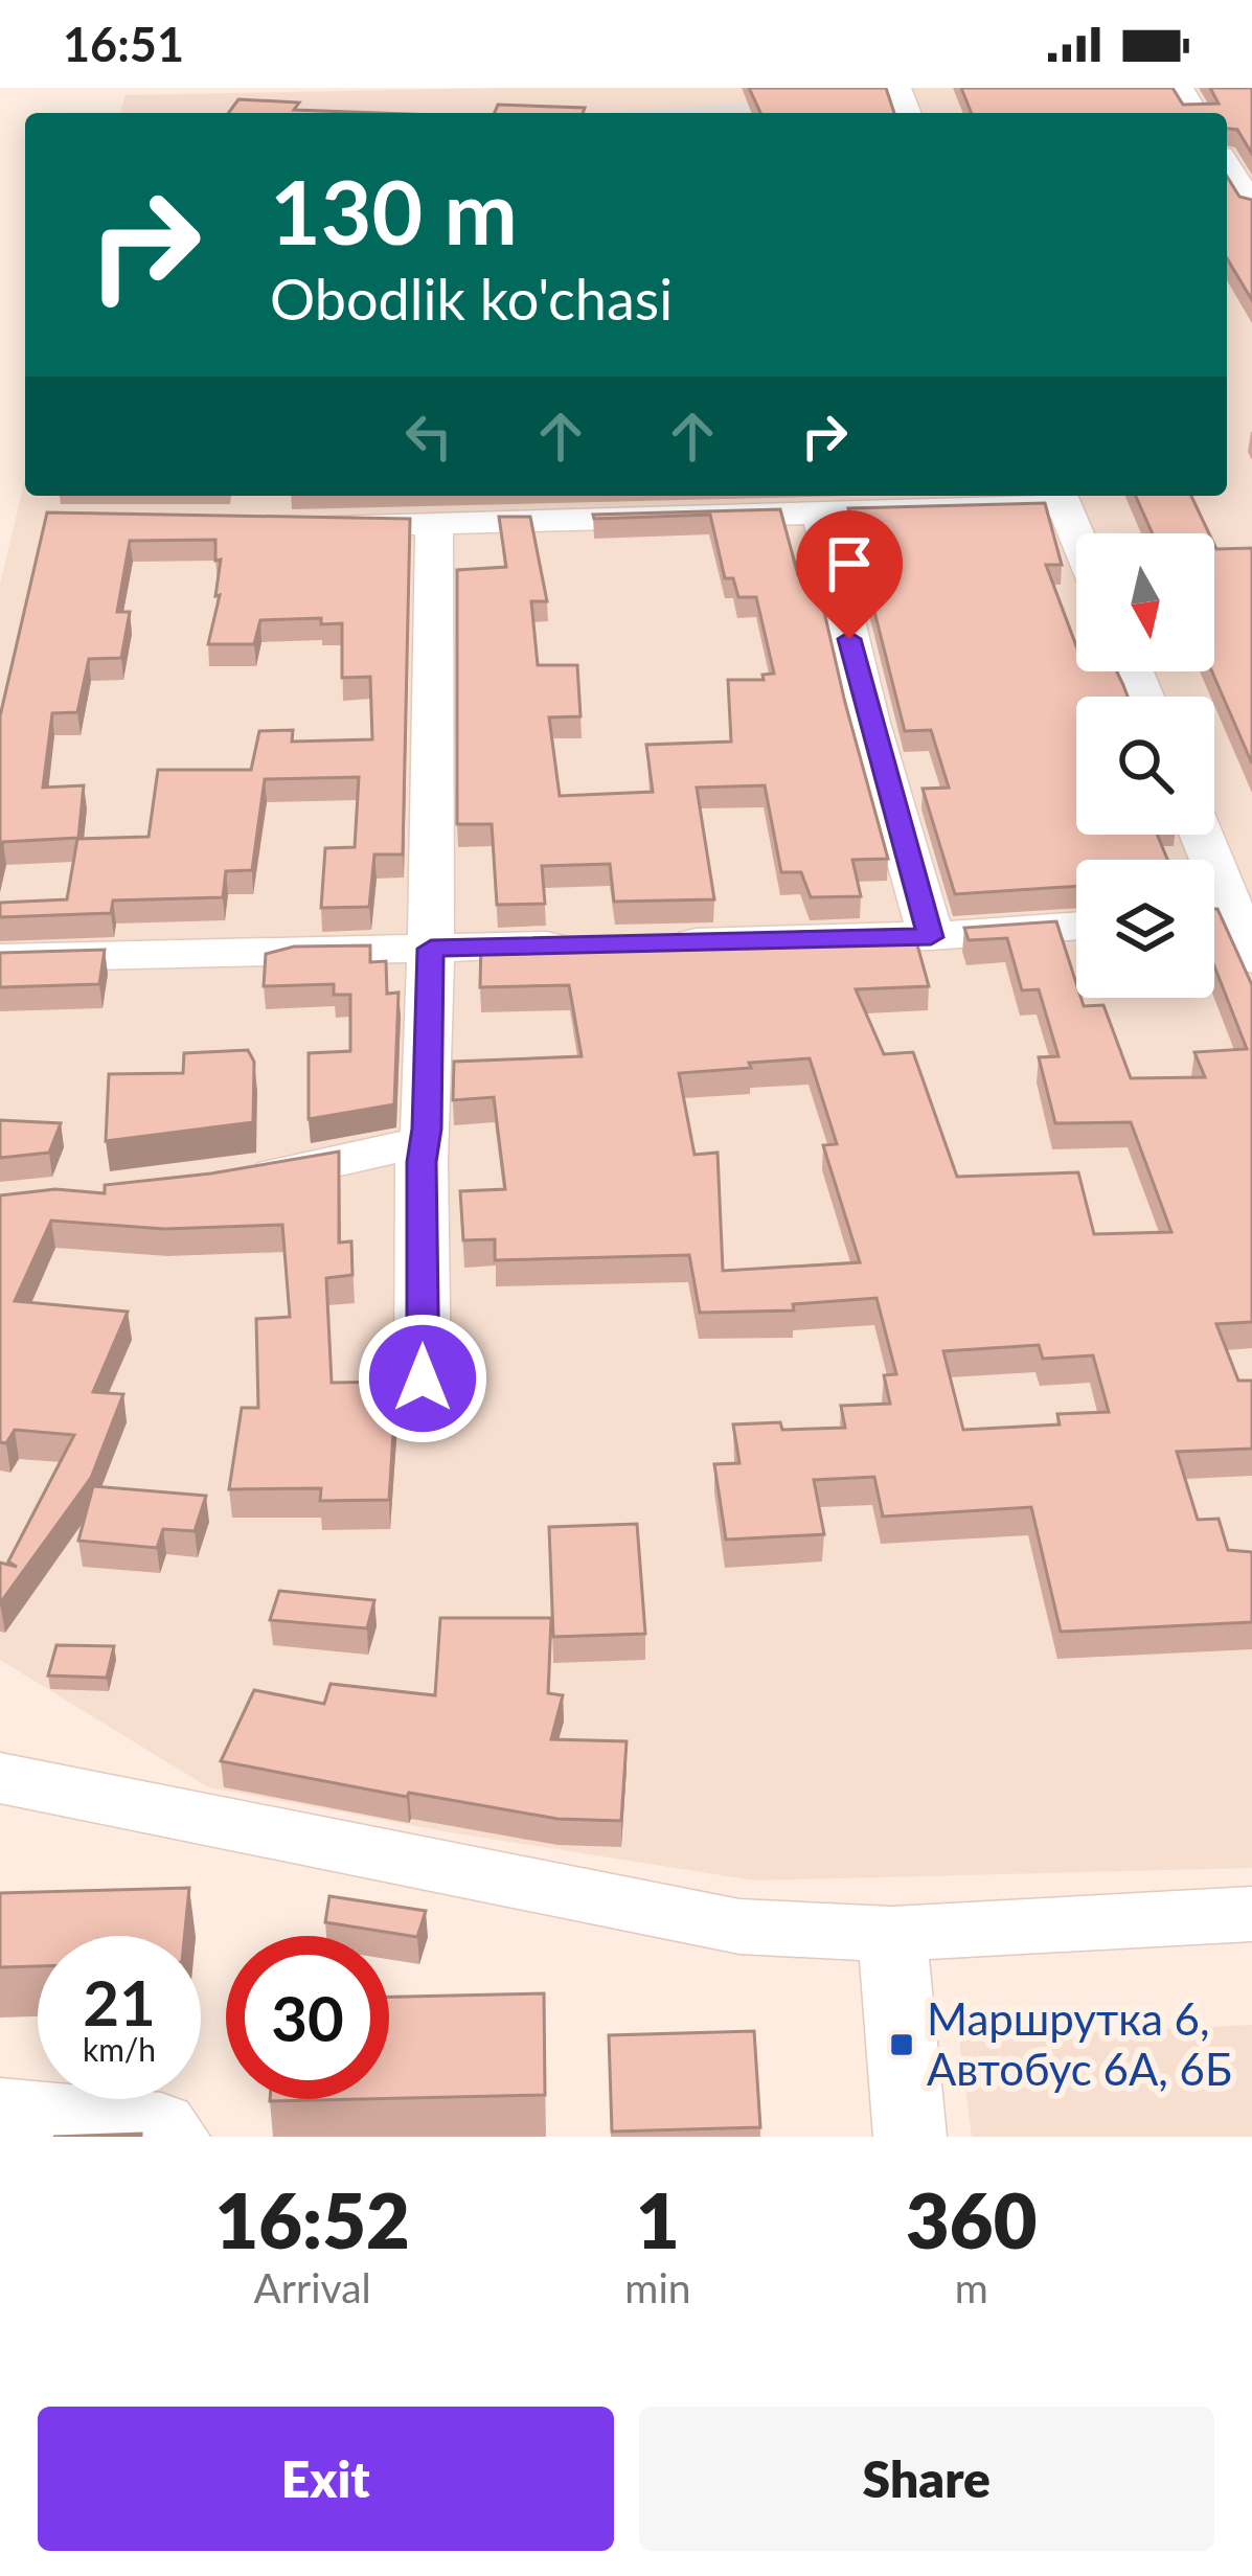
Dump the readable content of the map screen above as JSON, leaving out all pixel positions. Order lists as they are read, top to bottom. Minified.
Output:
{"places":{"transit":["Маршрутка 6, Автобус 6А, 6Б"]},"north":"bottom","page":{"status":"16:51","turn":["130 m","Obodlik ko'chasi"],"speed":"21 km/h","limit":"30","eta":["16:52","Arrival","1","min","360","m"],"buttons":["Exit","Share"]}}
